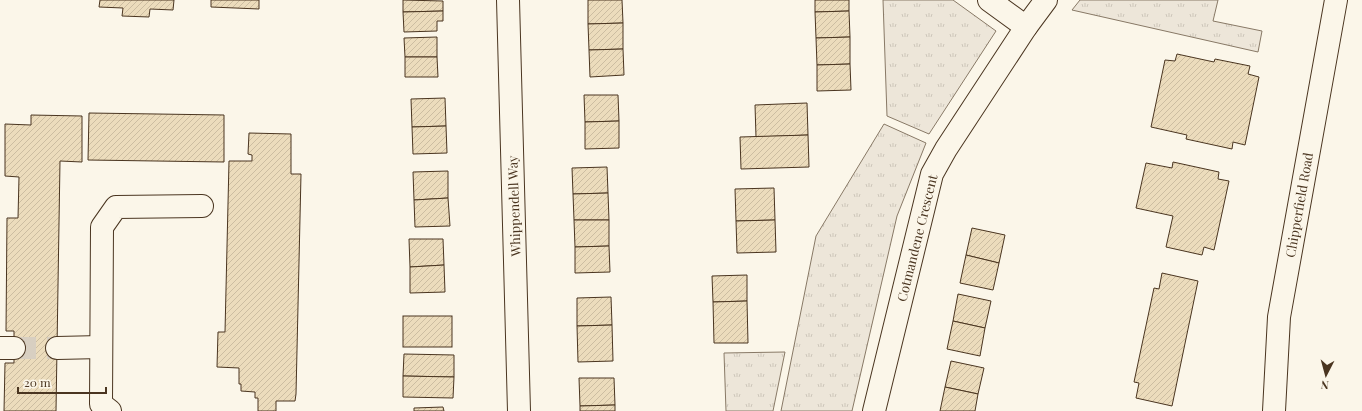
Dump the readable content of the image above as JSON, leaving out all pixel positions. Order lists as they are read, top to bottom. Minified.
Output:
{"streets":{"street":["Chipperfield Road","Whippendell Way","Cotmandene Crescent"]},"scale_bar":"20 m","north":"bottom"}
